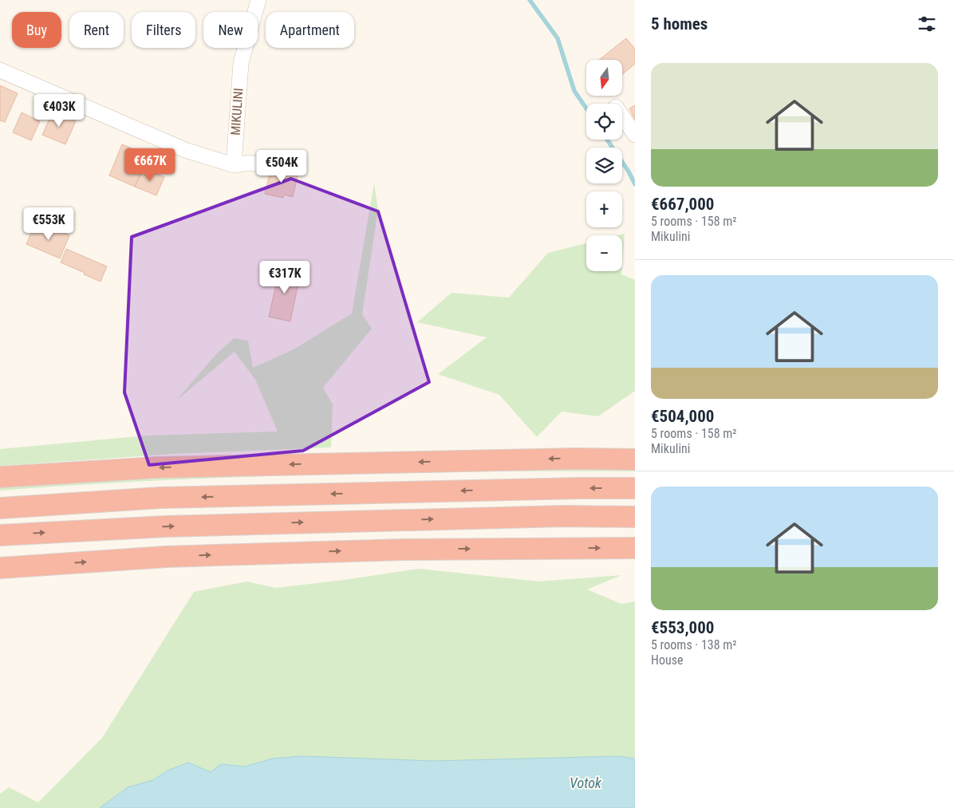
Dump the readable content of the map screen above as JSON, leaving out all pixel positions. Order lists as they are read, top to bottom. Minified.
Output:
{"streets":{"street":["MIKULINI"]},"water":["Votok"],"north":"bottom","page":{"heading":"5 homes","chip":["Buy","Rent","Filters","New","Apartment"],"list":[{"name":"€667,000","note":"5 rooms · 158 m² · Mikulini"},{"name":"€504,000","note":"5 rooms · 158 m² · Mikulini"},{"name":"€553,000","note":"5 rooms · 138 m² · House"}],"map_buttons":["+","−"],"price":["€403K","€667K","€504K","€553K","€317K"]}}
